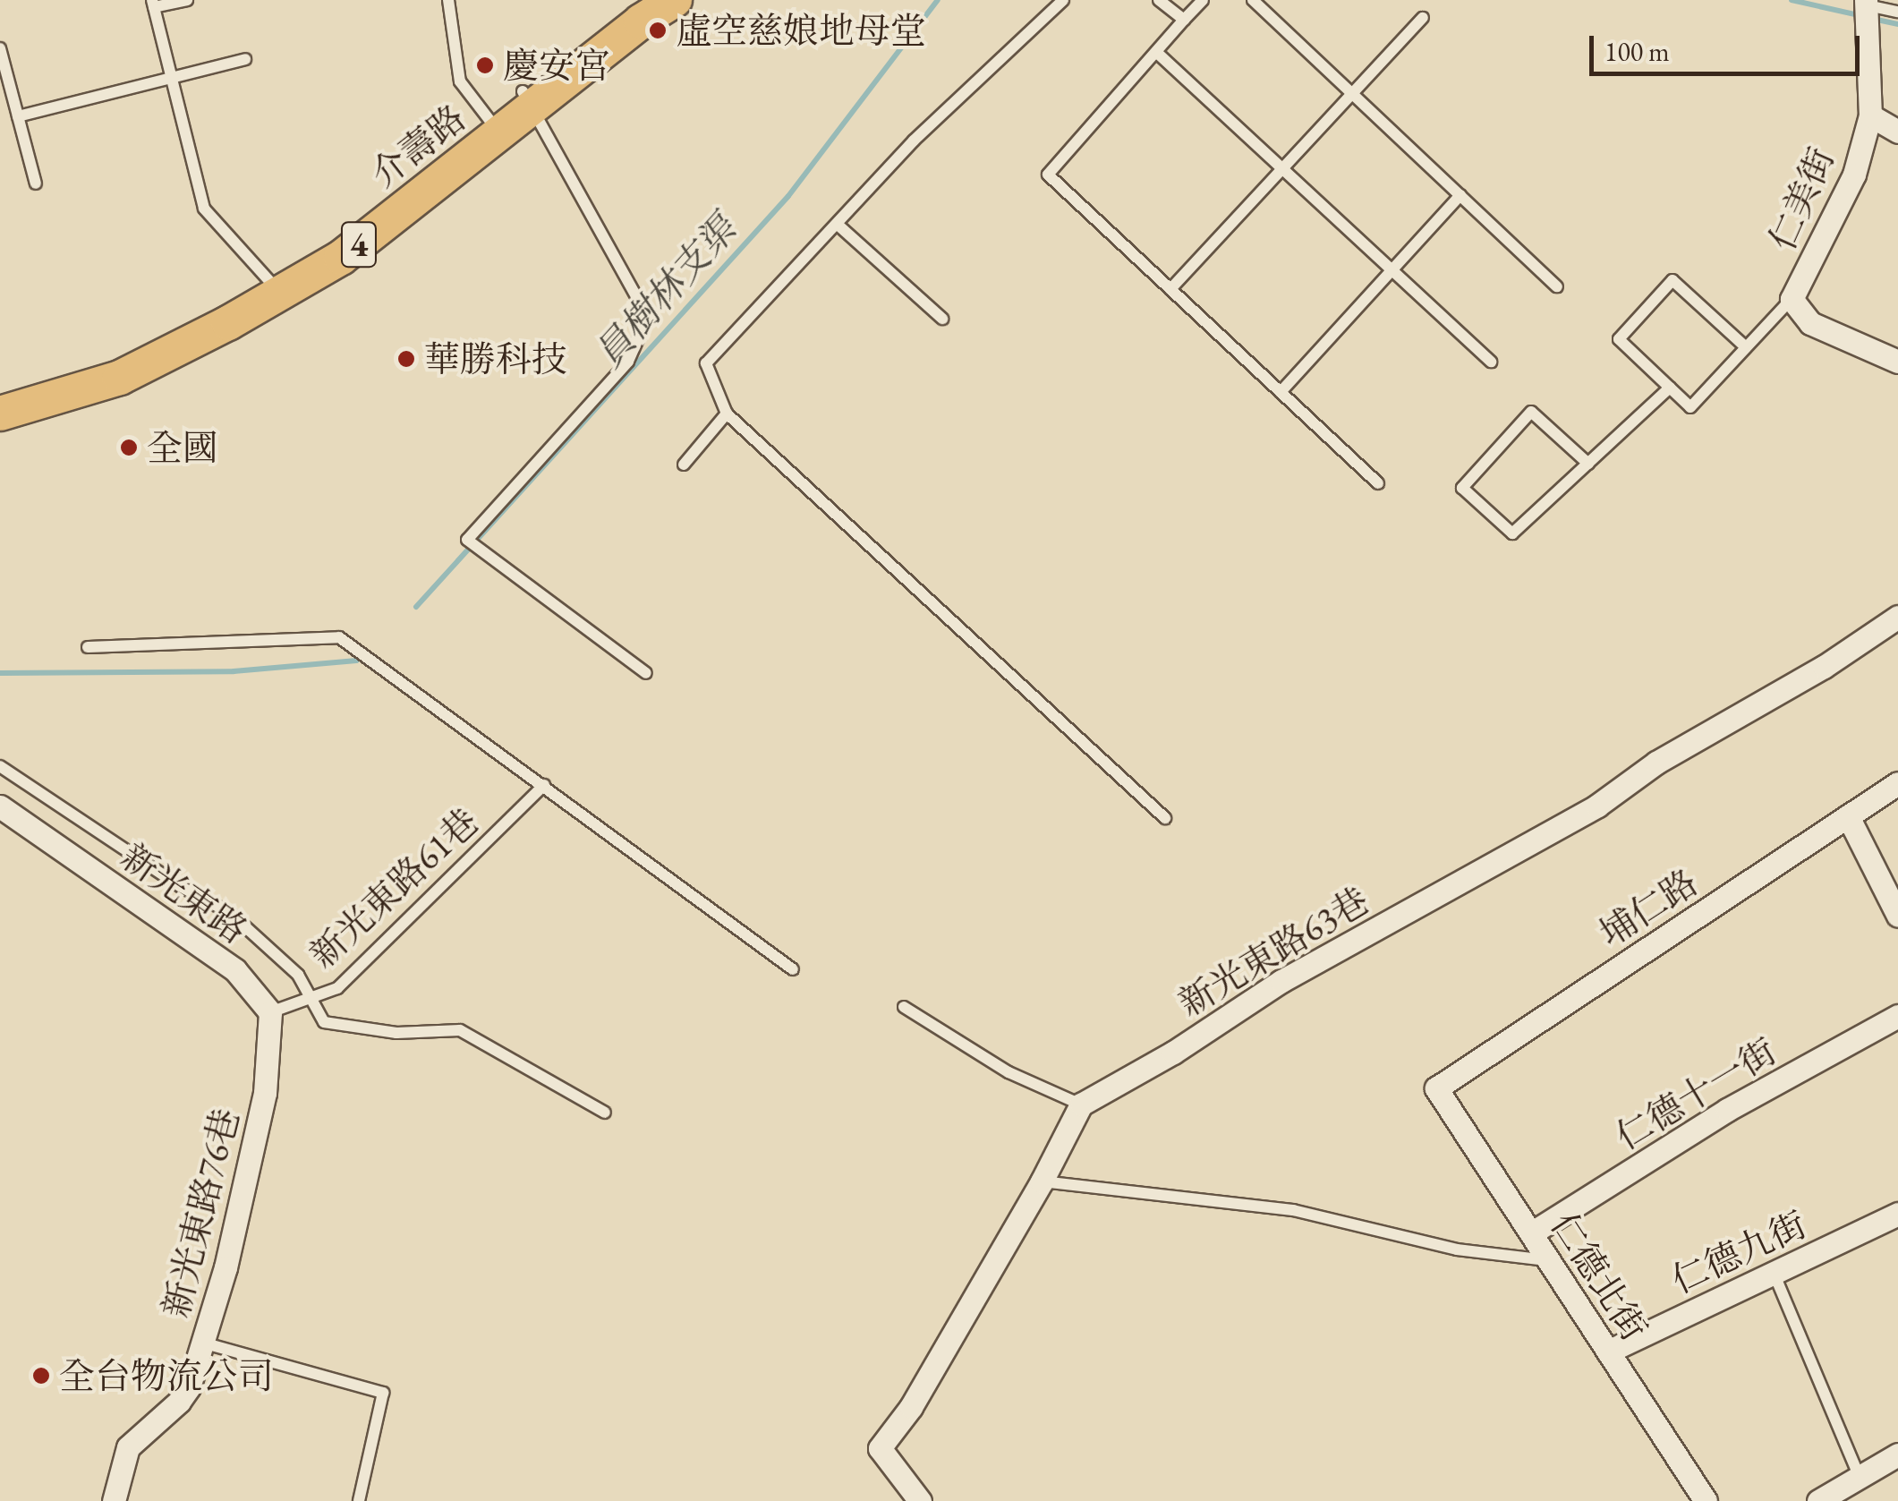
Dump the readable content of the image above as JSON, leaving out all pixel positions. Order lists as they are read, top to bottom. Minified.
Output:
{"streets":{"main road":["介壽路","4"],"street":["仁美街","新光東路","埔仁路","新光東路63巷","仁德十一街","新光東路76巷","仁德九街","仁德北街"],"lane":["新光東路61巷"]},"crossings":[["新光東路61巷","新光東路"],["新光東路61巷","新光東路76巷"],["新光東路","新光東路76巷"],["埔仁路","仁德北街"],["仁德十一街","仁德北街"],["仁德九街","仁德北街"]],"water":["員樹林支渠"],"places":["虛空慈娘地母堂","慶安宮","華勝科技","全國","全台物流公司"],"scale_bar":"100 m"}
